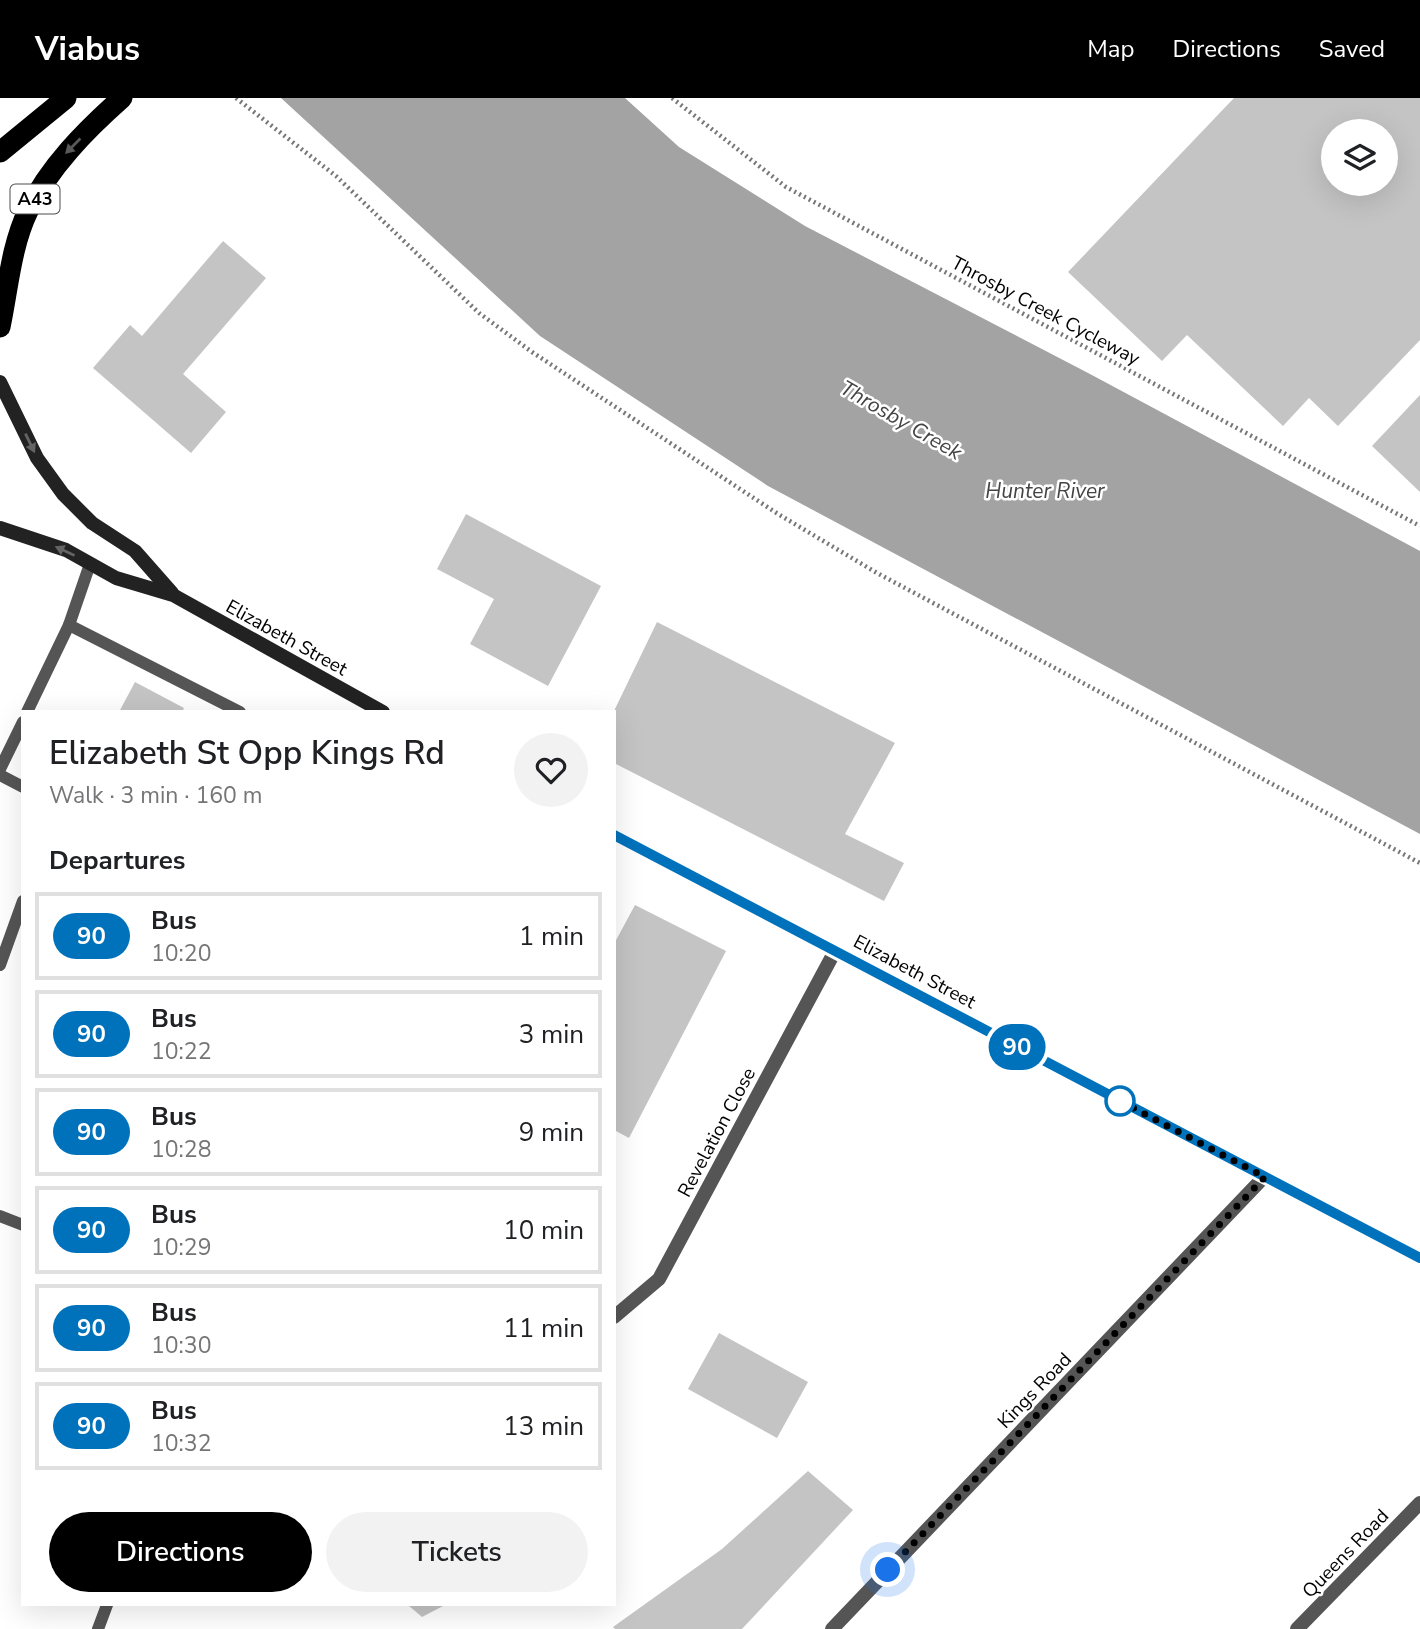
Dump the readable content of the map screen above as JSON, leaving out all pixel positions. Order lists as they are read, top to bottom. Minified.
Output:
{"streets":{"highway":["A43"],"main road":["Elizabeth Street"],"street":["Revelation Close","Kings Road","Queens Road"],"path":["Throsby Creek Cycleway"]},"crossings":[["Elizabeth Street","Revelation Close"],["Elizabeth Street","Kings Road"]],"water":["Throsby Creek","Hunter River"],"lines":["bus line 90"],"page":{"header":"Viabus","nav":["Map","Directions","Saved"],"on_map":"90","heading":[["Elizabeth St Opp Kings Rd","Walk · 3 min · 160 m"],"Departures"],"list":[{"mark":"90","name":"Bus","note":"10:20","value":"1 min"},{"mark":"90","name":"Bus","note":"10:22","value":"3 min"},{"mark":"90","name":"Bus","note":"10:28","value":"9 min"},{"mark":"90","name":"Bus","note":"10:29","value":"10 min"},{"mark":"90","name":"Bus","note":"10:30","value":"11 min"},{"mark":"90","name":"Bus","note":"10:32","value":"13 min"}],"buttons":["Directions","Tickets"]}}
